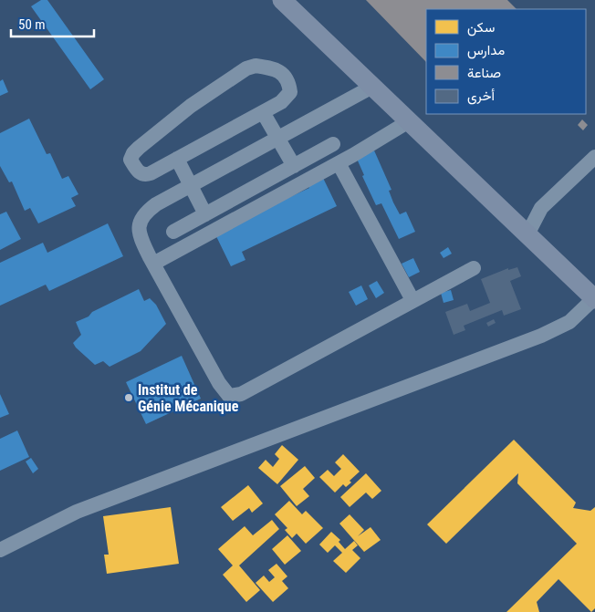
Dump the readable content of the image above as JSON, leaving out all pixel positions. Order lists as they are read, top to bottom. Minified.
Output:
{"places":["Institut de Génie Mécanique"],"legend":["سكن","مدارس","صناعة","أخرى"],"scale_bar":"50 m"}
